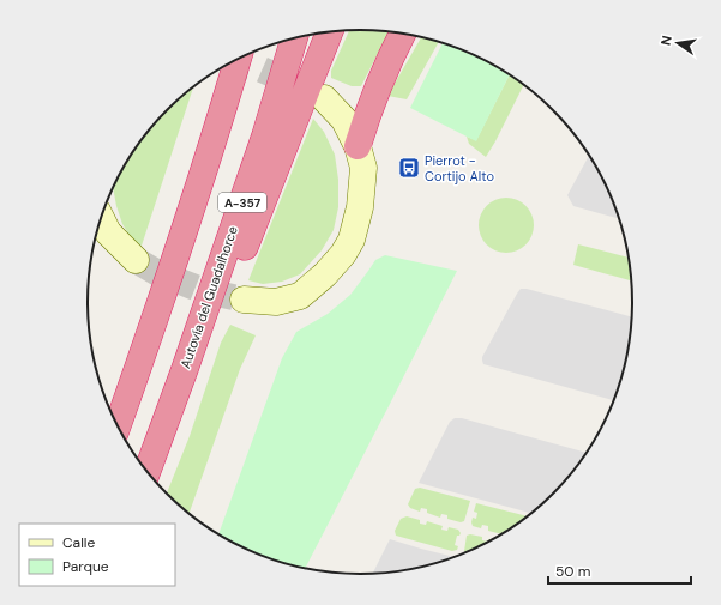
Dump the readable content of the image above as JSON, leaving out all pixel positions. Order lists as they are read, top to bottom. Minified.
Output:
{"streets":{"highway":["A-357","Autovía del Guadalhorce"]},"places":{"bus stop":["Pierrot - Cortijo Alto"]},"legend":["Calle","Parque"],"scale_bar":"50 m","north":"left"}
